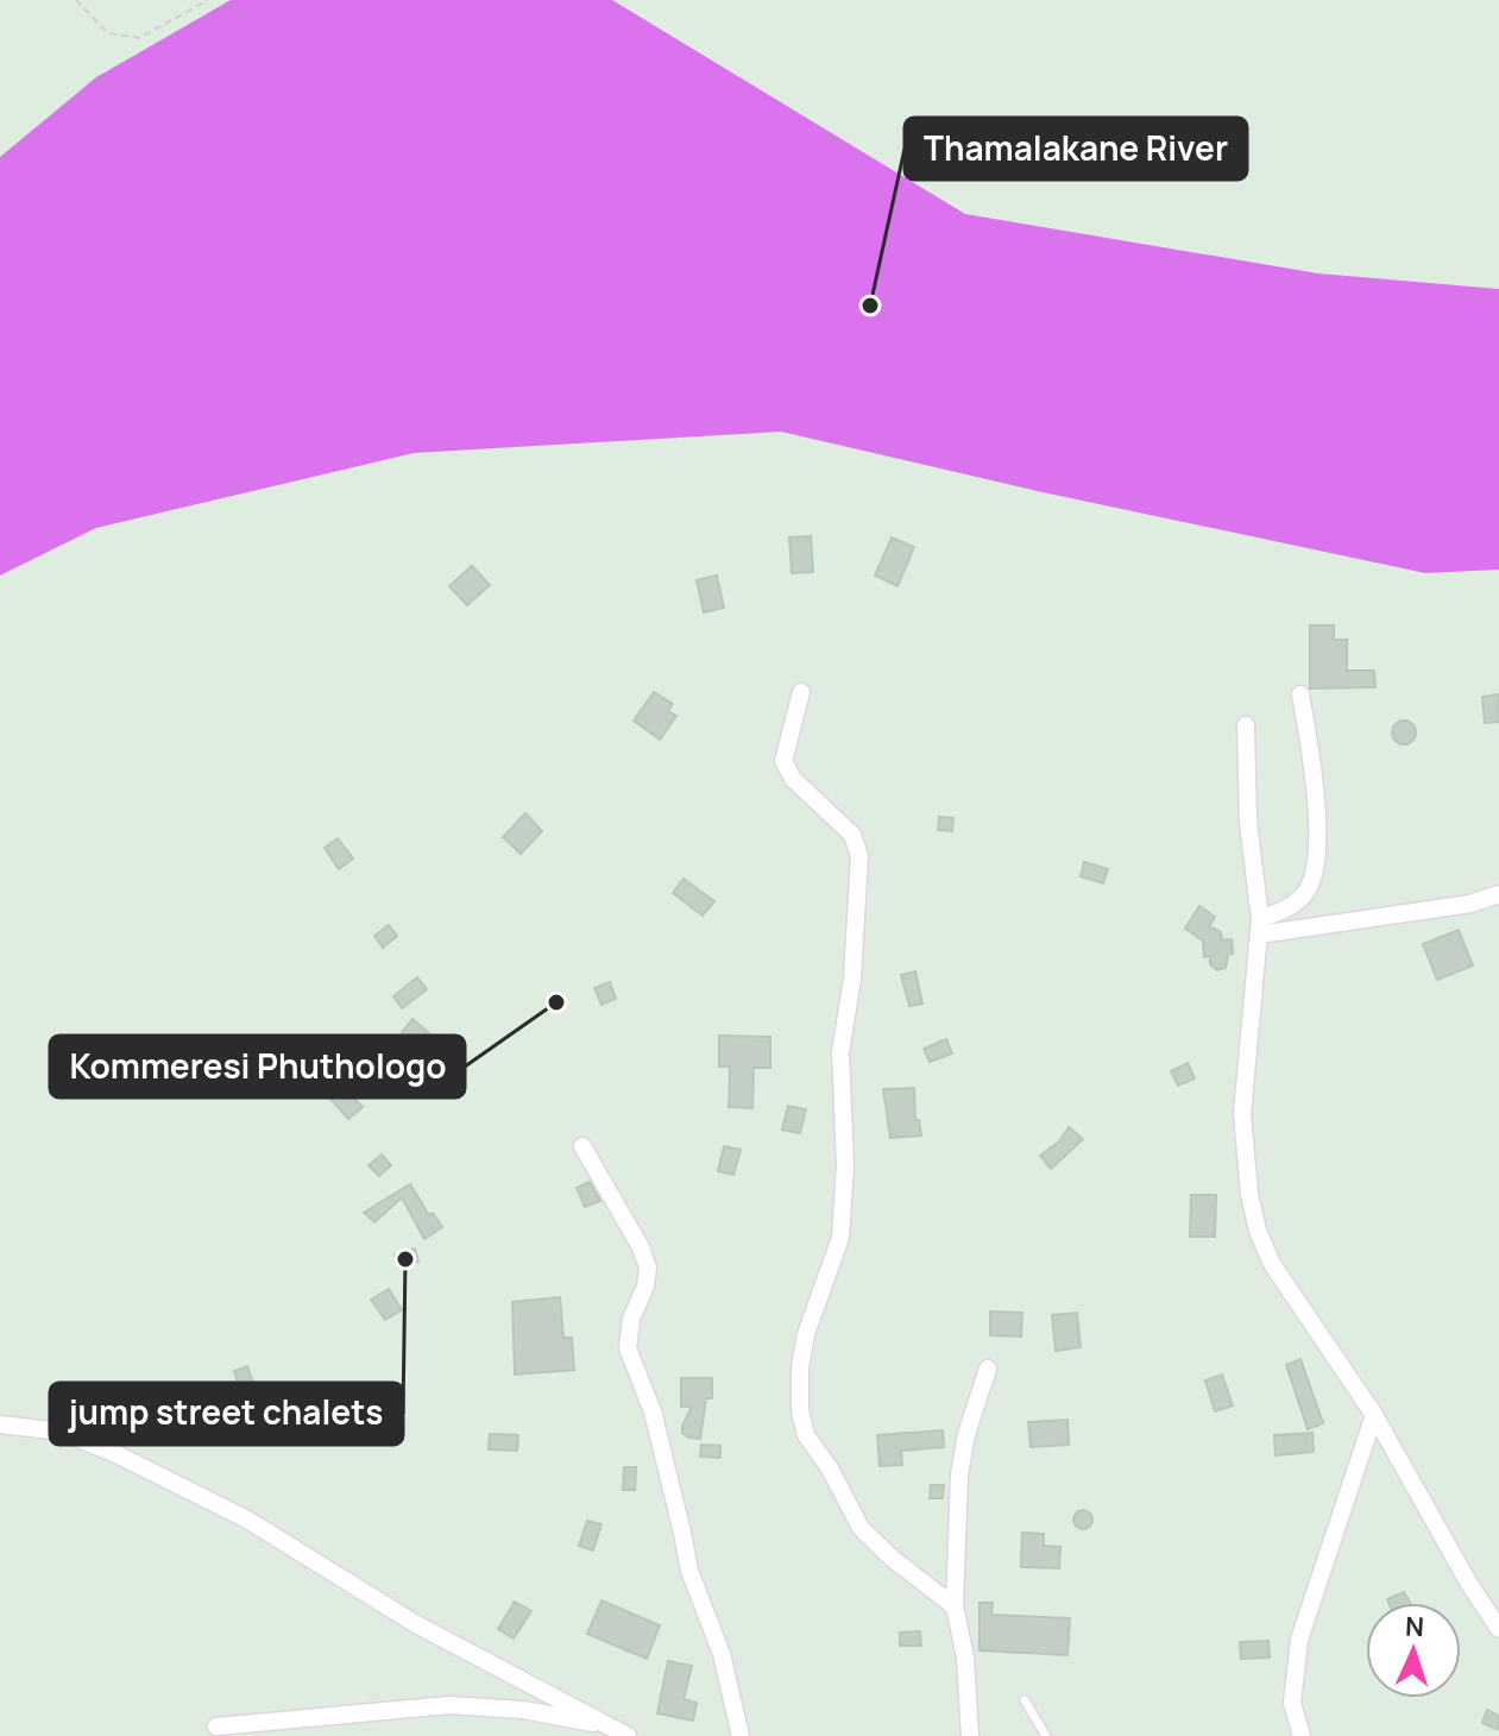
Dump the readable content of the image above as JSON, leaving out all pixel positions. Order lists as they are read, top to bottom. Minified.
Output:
{"places":["Thamalakane River","Kommeresi Phuthologo","jump street chalets"],"north":"top"}
